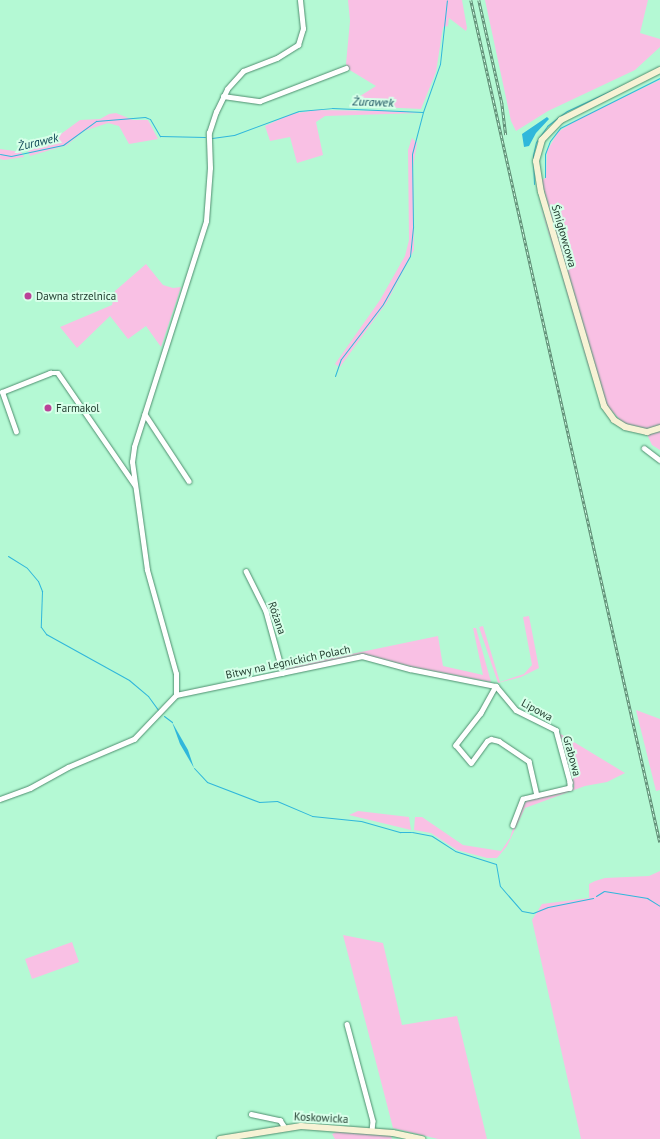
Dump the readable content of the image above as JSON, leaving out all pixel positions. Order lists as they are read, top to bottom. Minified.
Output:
{"streets":{"street":["Śmigłowcowa","Różana","Bitwy na Legnickich Polach","Lipowa","Grabowa","Koskowicka"]},"crossings":[["Różana","Bitwy na Legnickich Polach"],["Bitwy na Legnickich Polach","Lipowa"],["Lipowa","Grabowa"]],"water":["Żurawek"],"places":["Dawna strzelnica","Farmakol"]}
